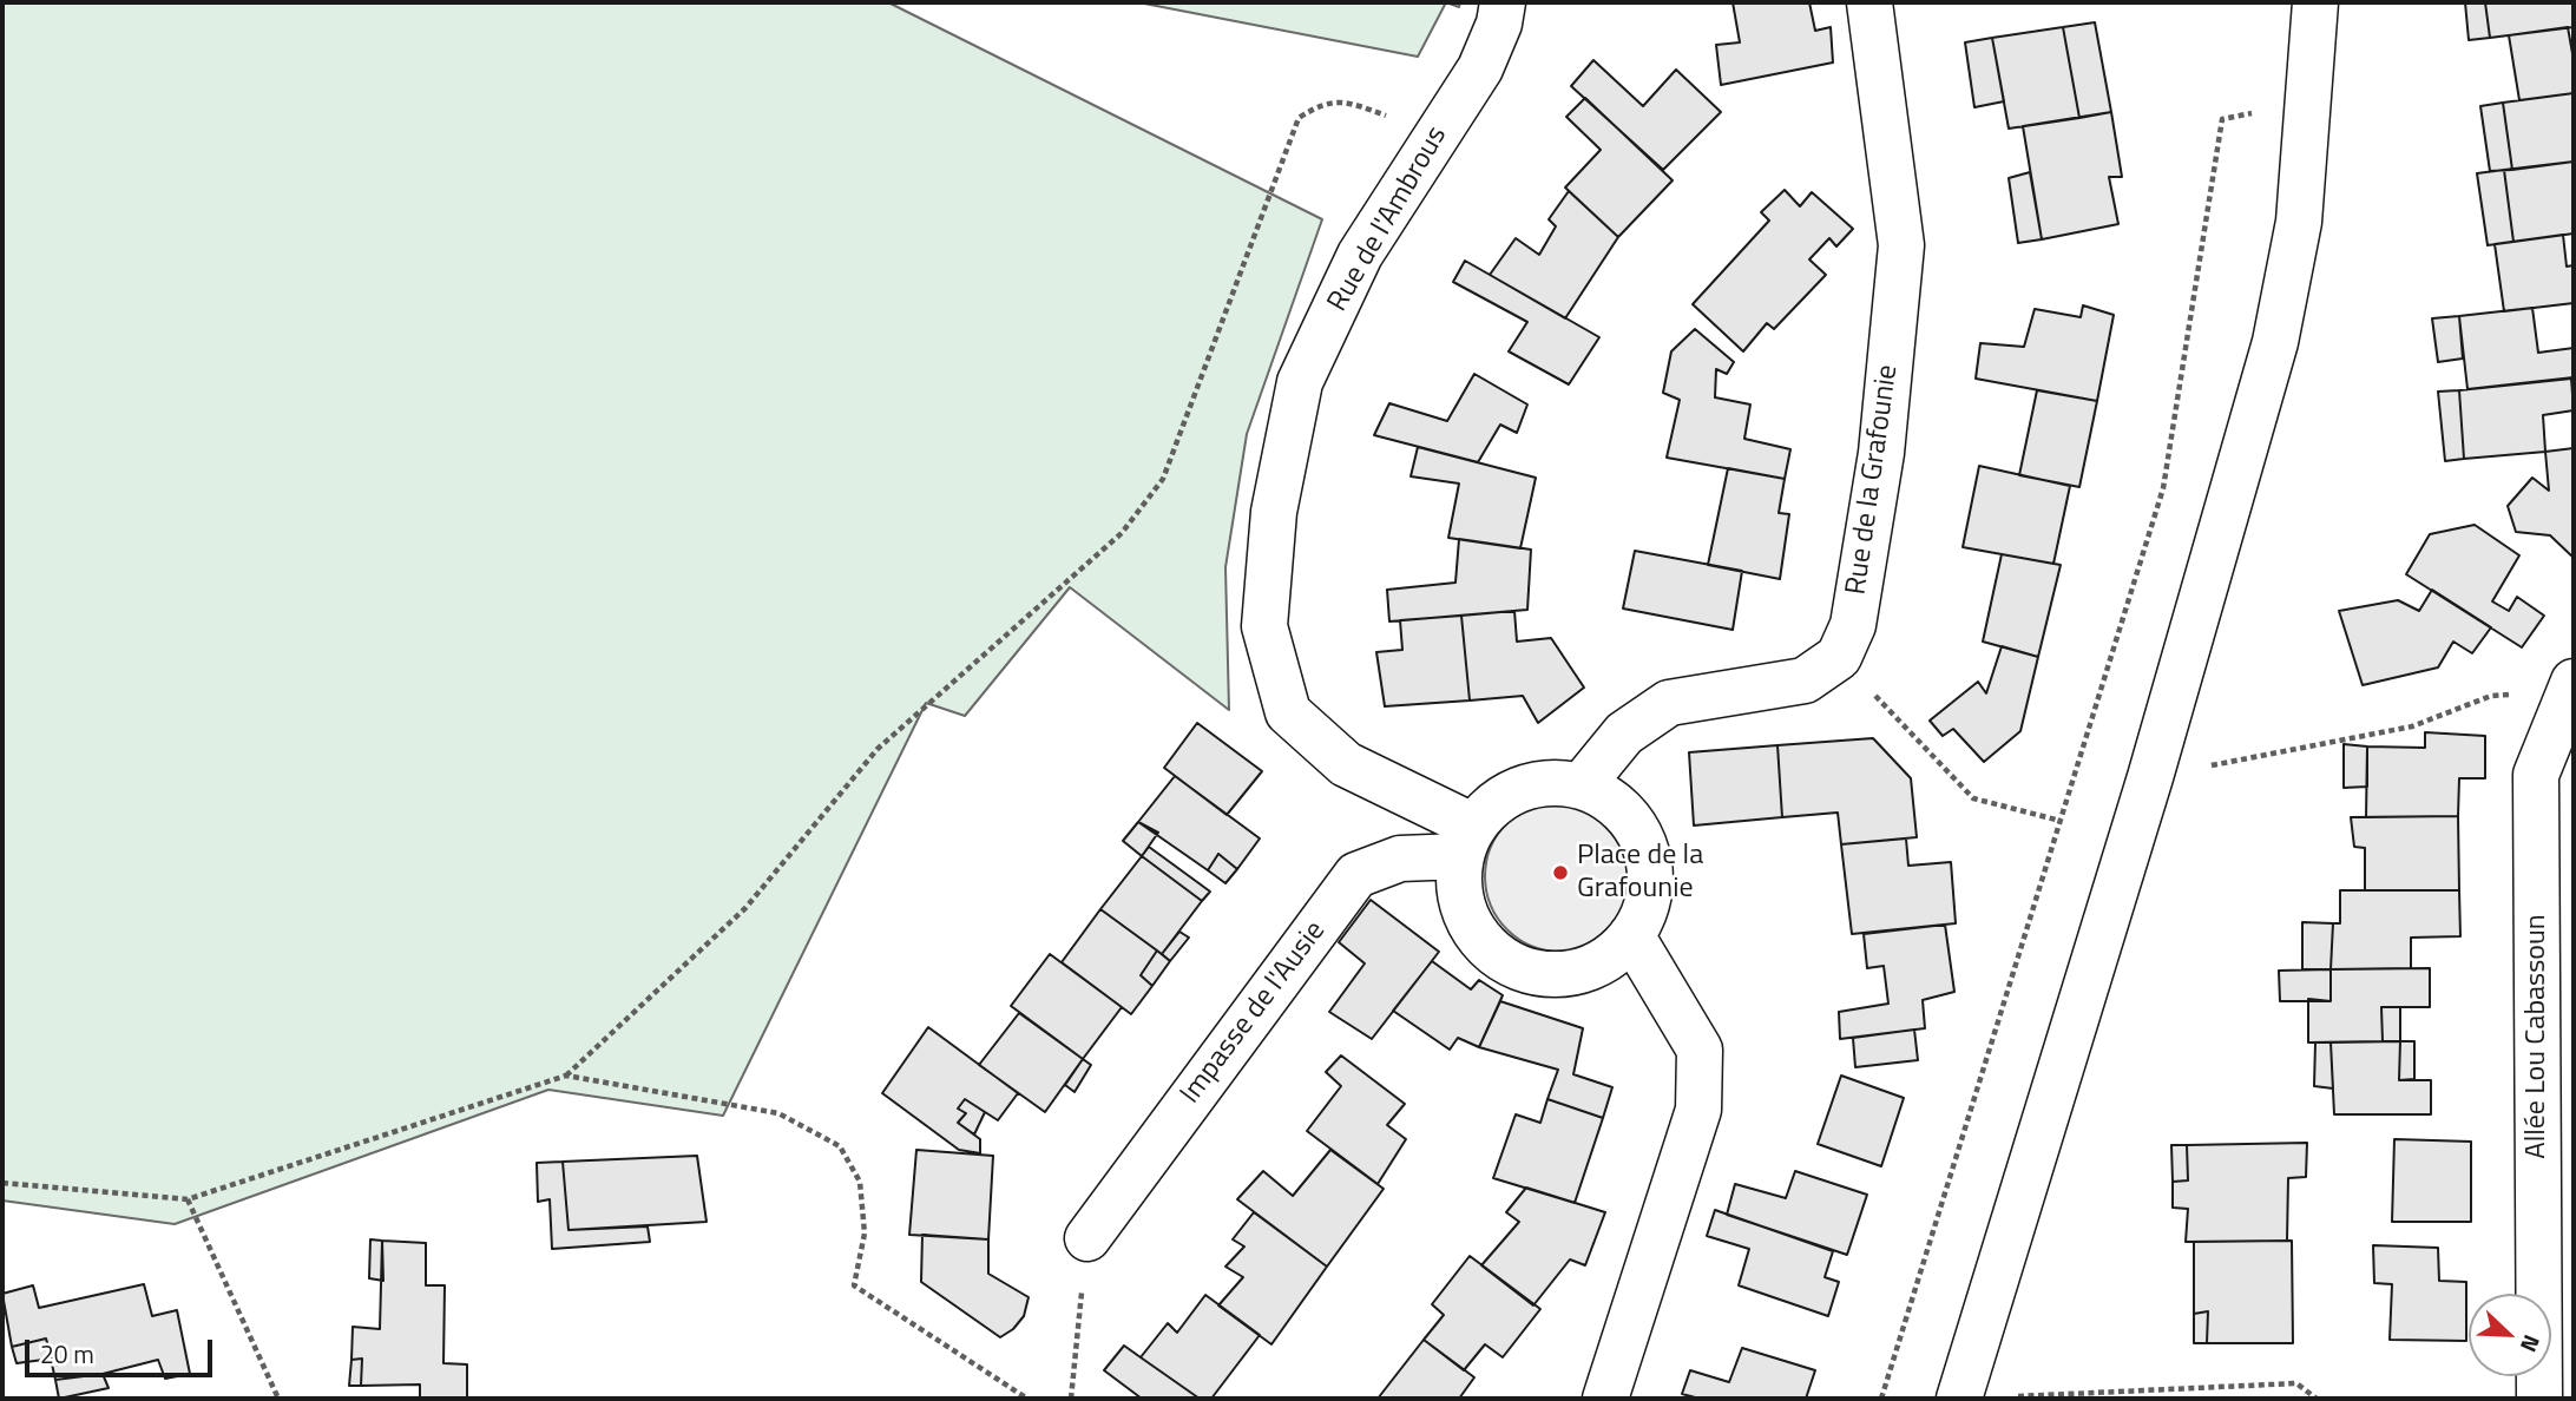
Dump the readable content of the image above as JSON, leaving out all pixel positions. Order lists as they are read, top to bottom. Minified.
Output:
{"streets":{"street":["Rue de l'Ambrous","Rue de la Grafounie","Impasse de l'Ausie","Allée Lou Cabassoun"]},"crossings":[["Rue de l'Ambrous","Impasse de l'Ausie"]],"places":["Place de la Grafounie"],"scale_bar":"20 m","north":"bottom right"}
